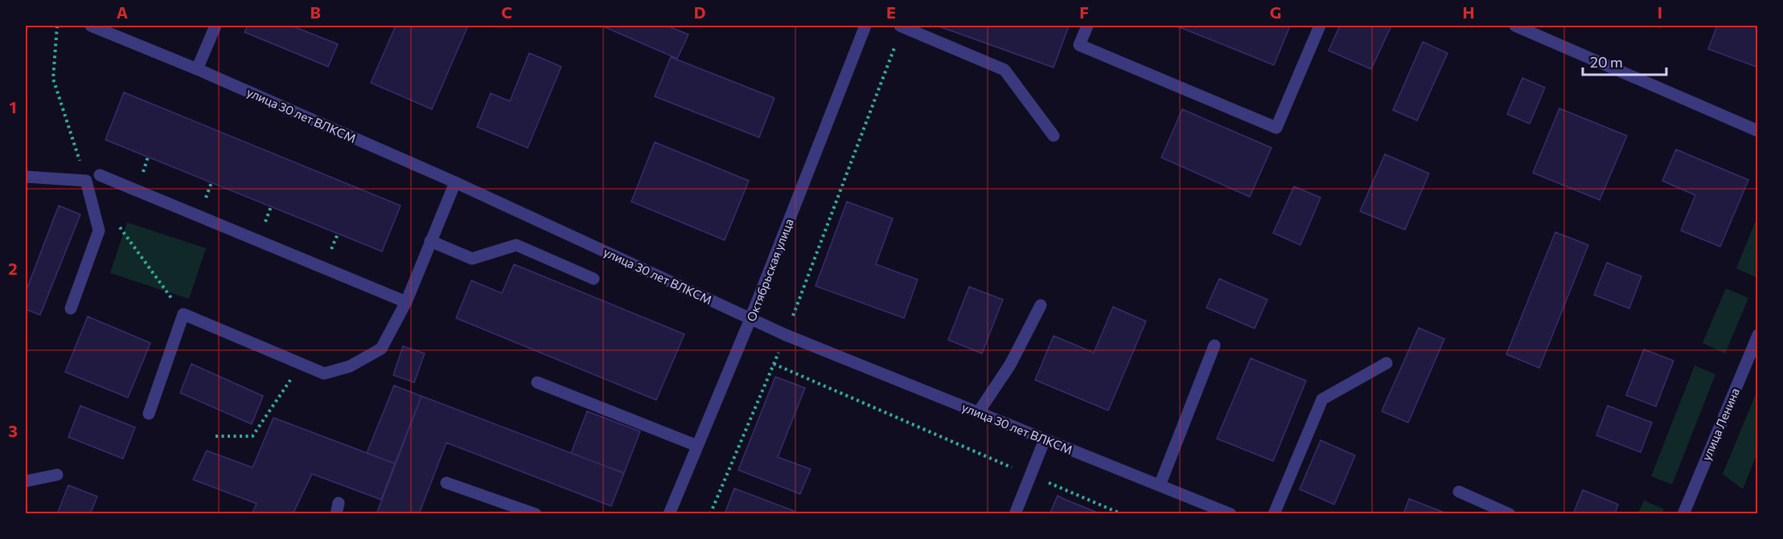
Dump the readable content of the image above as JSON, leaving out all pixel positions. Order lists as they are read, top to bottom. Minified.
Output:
{"streets":{"street":["улица 30 лет ВЛКСМ","Октябрьская улица","улица Ленина"]},"crossings":[["улица 30 лет ВЛКСМ","Октябрьская улица"]],"scale_bar":"20 m","grid":{"columns":["A","B","C","D","E","F","G","H","I"],"rows":["1","2","3"]}}
